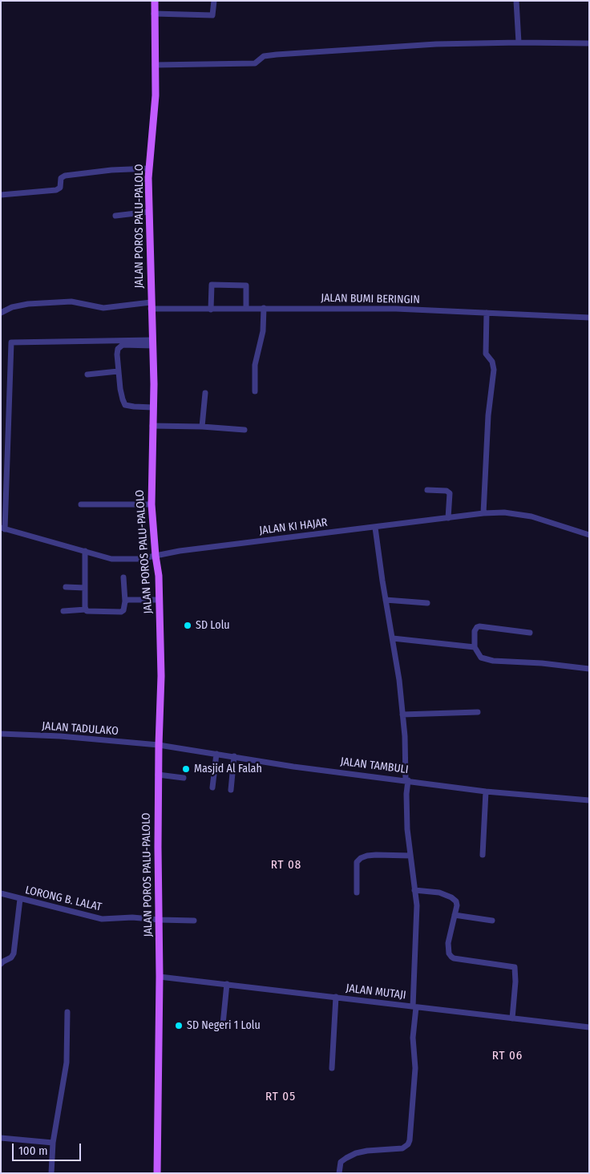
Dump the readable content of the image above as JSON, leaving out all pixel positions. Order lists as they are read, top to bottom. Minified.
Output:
{"streets":{"main road":["JALAN POROS PALU-PALOLO"],"street":["JALAN BUMI BERINGIN","JALAN KI HAJAR","JALAN TADULAKO","JALAN TAMBULI","LORONG B. LALAT","JALAN MUTAJI"]},"crossings":[["JALAN POROS PALU-PALOLO","JALAN BUMI BERINGIN"],["JALAN POROS PALU-PALOLO","JALAN KI HAJAR"],["JALAN POROS PALU-PALOLO","JALAN TADULAKO"],["JALAN POROS PALU-PALOLO","JALAN TAMBULI"],["JALAN POROS PALU-PALOLO","LORONG B. LALAT"],["JALAN POROS PALU-PALOLO","JALAN MUTAJI"],["JALAN TADULAKO","JALAN TAMBULI"]],"districts":["RT 08","RT 06","RT 05"],"places":["SD Lolu","Masjid Al Falah","SD Negeri 1 Lolu"],"scale_bar":"100 m"}
